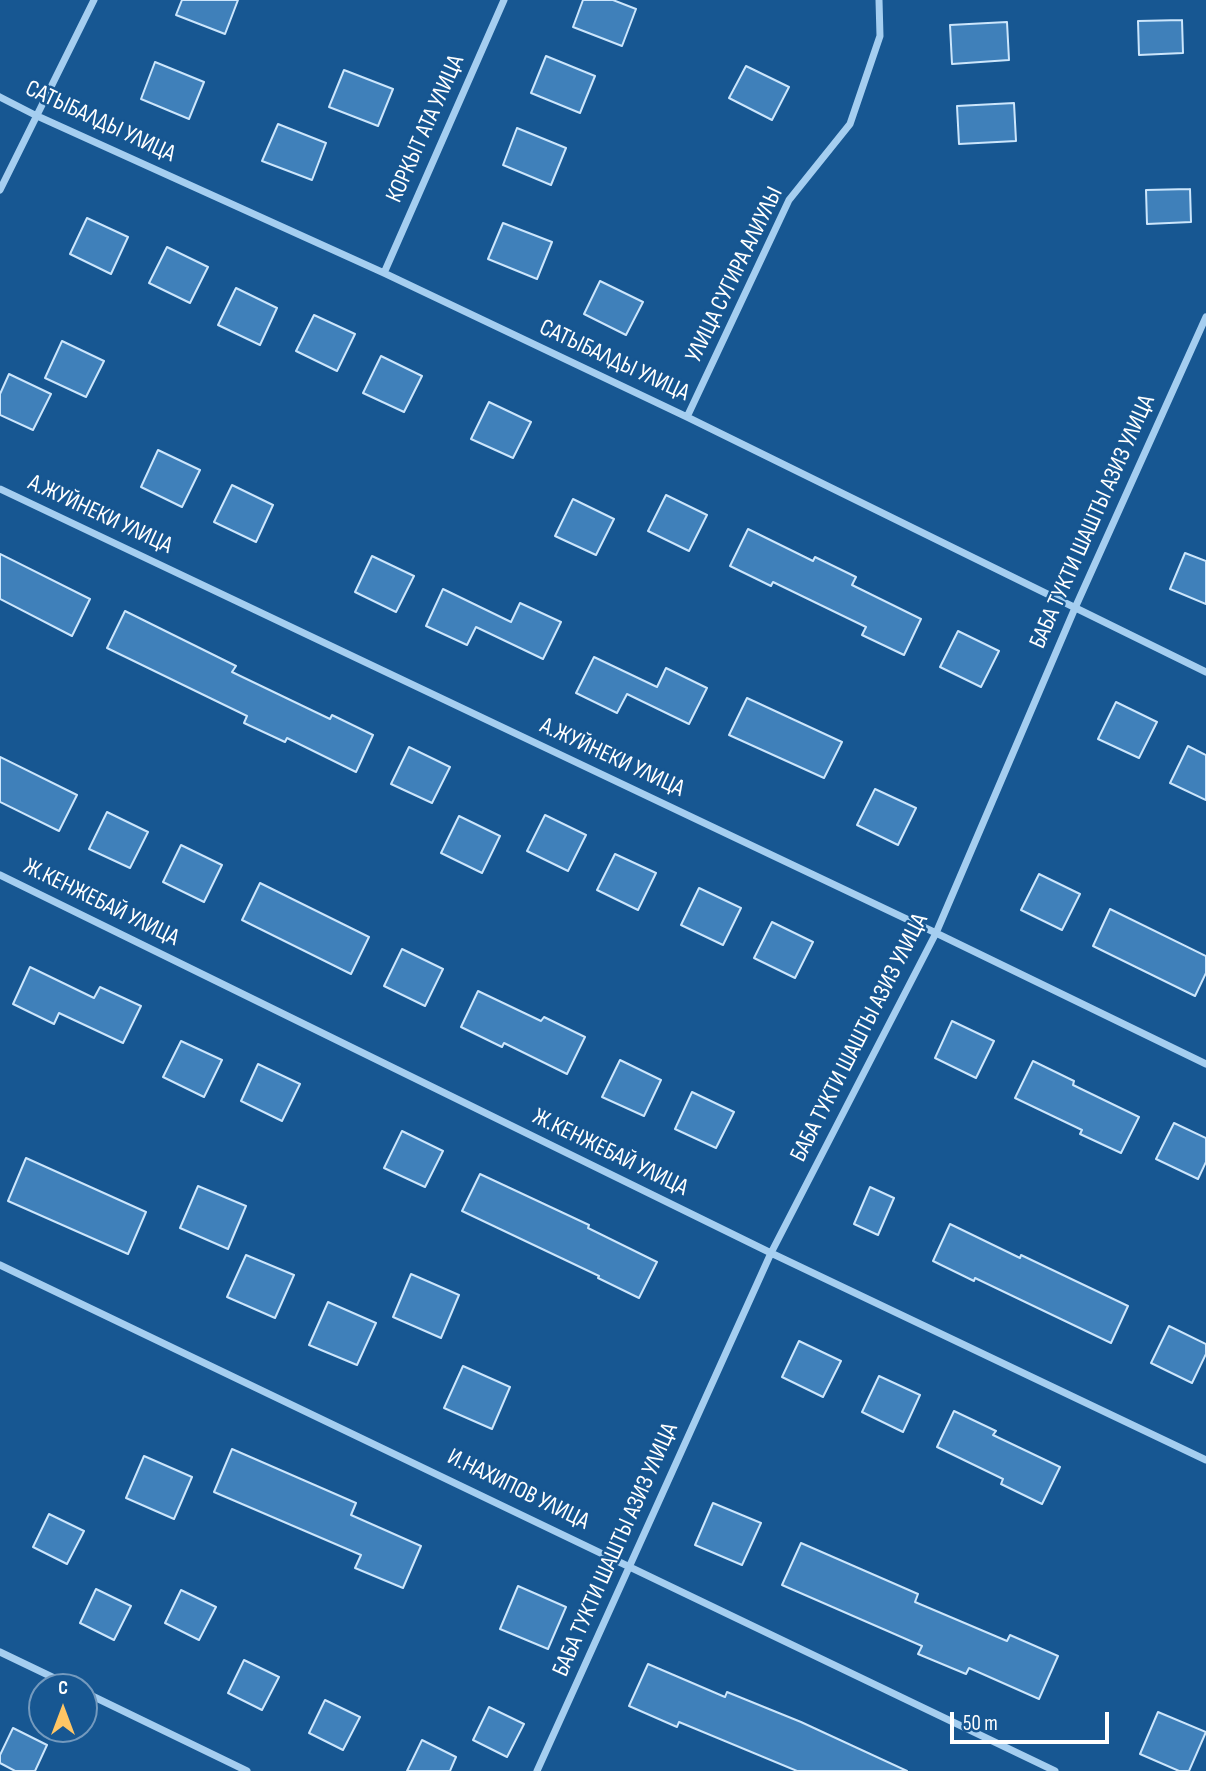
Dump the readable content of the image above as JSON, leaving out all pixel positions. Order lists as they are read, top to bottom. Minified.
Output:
{"streets":{"street":["САТЫБАЛДЫ УЛИЦА","КОРКЫТ АТА УЛИЦА","УЛИЦА СУГИРА АЛИУЛЫ","А.ЖУЙНЕКИ УЛИЦА","БАБА ТУКТИ ШАШТЫ АЗИЗ УЛИЦА","Ж.КЕНЖЕБАЙ УЛИЦА","И.НАХИПОВ УЛИЦА"]},"crossings":[["САТЫБАЛДЫ УЛИЦА","КОРКЫТ АТА УЛИЦА"],["САТЫБАЛДЫ УЛИЦА","УЛИЦА СУГИРА АЛИУЛЫ"],["САТЫБАЛДЫ УЛИЦА","БАБА ТУКТИ ШАШТЫ АЗИЗ УЛИЦА"],["А.ЖУЙНЕКИ УЛИЦА","БАБА ТУКТИ ШАШТЫ АЗИЗ УЛИЦА"],["БАБА ТУКТИ ШАШТЫ АЗИЗ УЛИЦА","Ж.КЕНЖЕБАЙ УЛИЦА"],["БАБА ТУКТИ ШАШТЫ АЗИЗ УЛИЦА","И.НАХИПОВ УЛИЦА"]],"scale_bar":"50 m","north":"top"}
